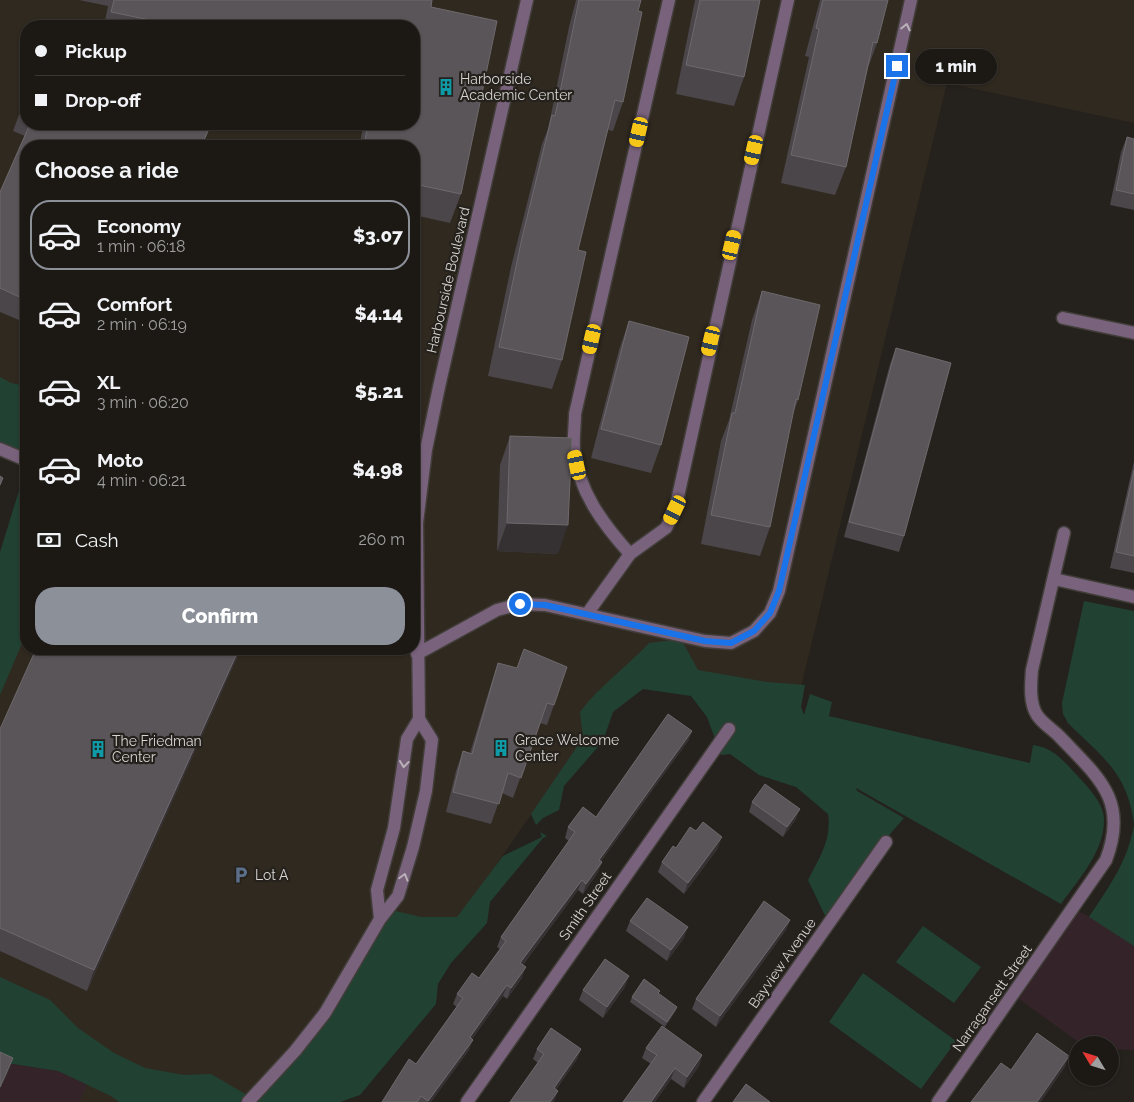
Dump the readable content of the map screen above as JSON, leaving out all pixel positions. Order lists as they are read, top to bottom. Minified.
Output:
{"streets":{"street":["Harbourside Boulevard","Smith Street","Bayview Avenue","Narragansett Street"]},"places":{"building":["Harborside Academic Center","Grace Welcome Center","The Friedman Center"],"parking":["Lot A"]},"north":"top left","page":{"banner":["Pickup","Drop-off"],"bubble":"1 min","heading":"Choose a ride","list":[{"name":"Economy","note":"1 min · 06:18","value":"$3.07"},{"name":"Comfort","note":"2 min · 06:19","value":"$4.14"},{"name":"XL","note":"3 min · 06:20","value":"$5.21"},{"name":"Moto","note":"4 min · 06:21","value":"$4.98"}],"pay":["Cash","260 m"],"buttons":"Confirm"}}
